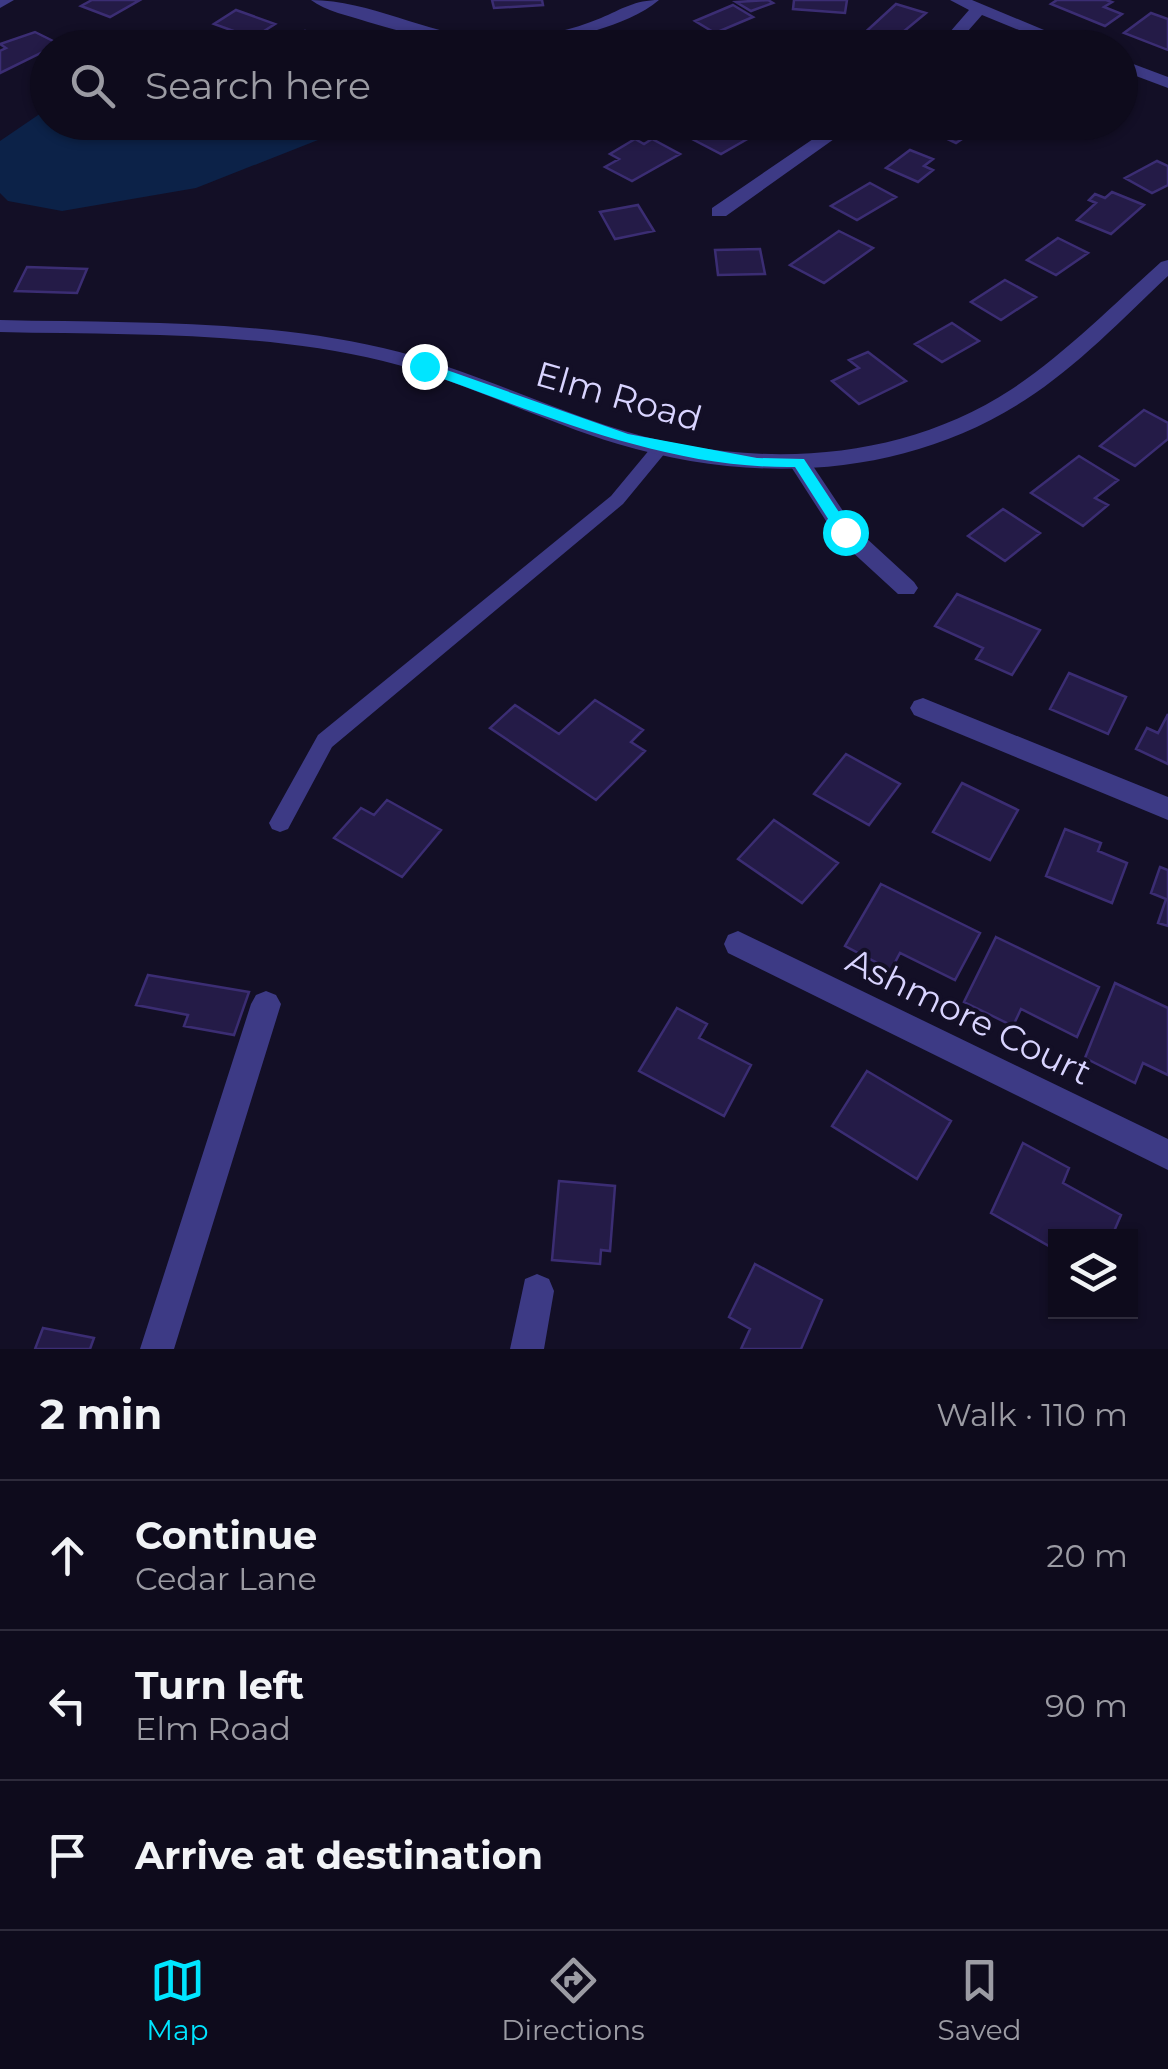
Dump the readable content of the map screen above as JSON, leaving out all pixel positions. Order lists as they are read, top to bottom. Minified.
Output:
{"streets":{"street":["Elm Road","Ashmore Court"]},"page":{"search":"Search here","heading":["2 min","Walk · 110 m"],"list":[["Continue","Cedar Lane","20 m"],["Turn left","Elm Road","90 m"],"Arrive at destination"],"nav":["Map","Directions","Saved"]}}
